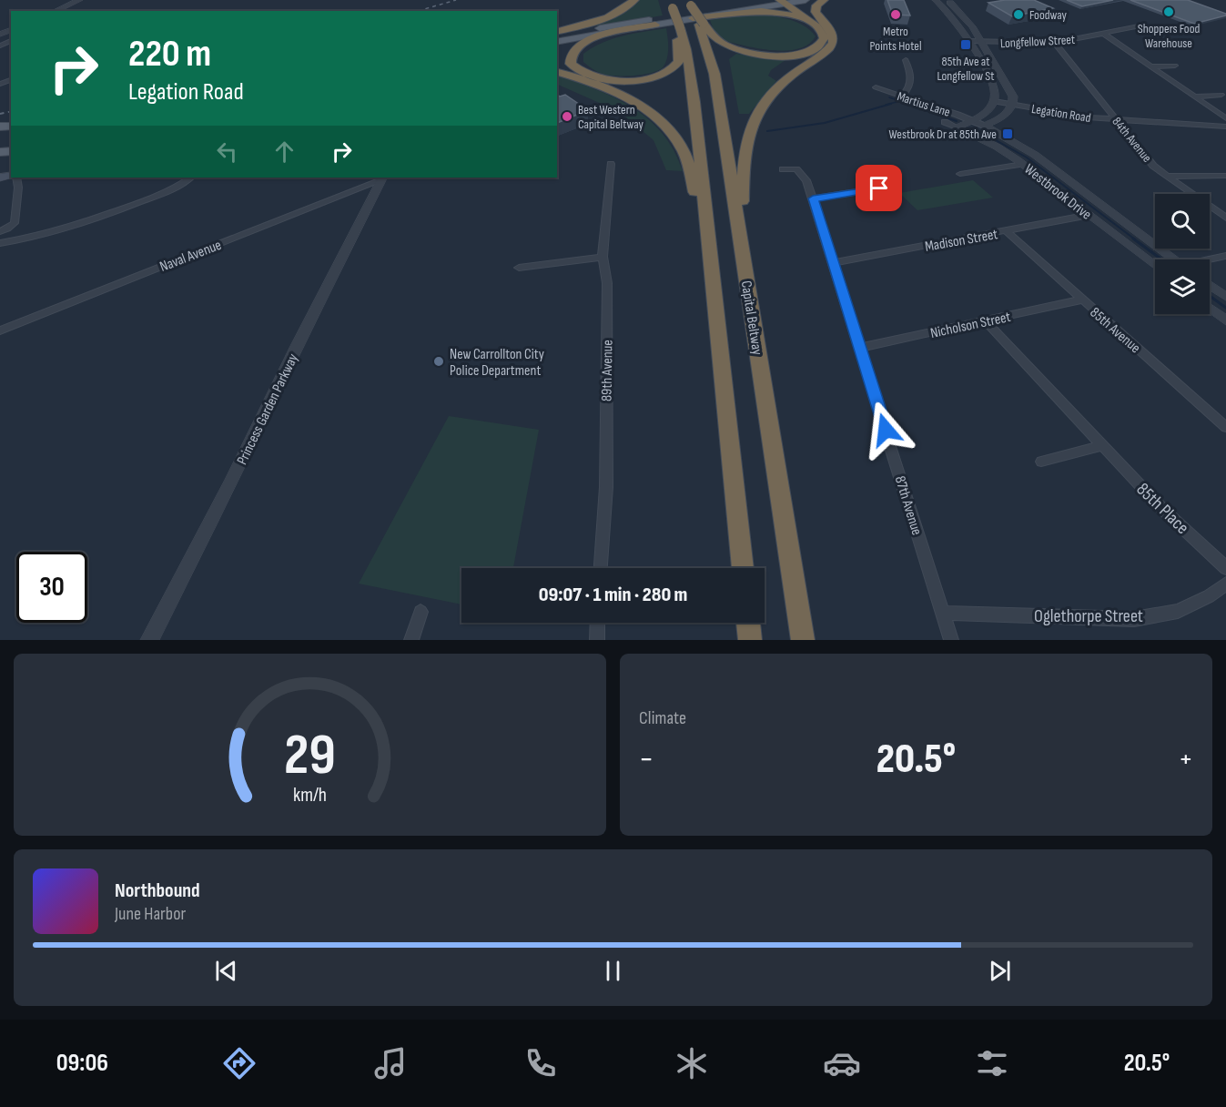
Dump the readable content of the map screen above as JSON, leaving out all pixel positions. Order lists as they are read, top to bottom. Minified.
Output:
{"streets":{"highway":["Capital Beltway"],"street":["Longfellow Street","Martius Lane","Legation Road","84th Avenue","Westbrook Drive","Madison Street","Naval Avenue","Nicholson Street","85th Avenue","89th Avenue","Princess Garden Parkway","87th Avenue","85th Place","Oglethorpe Street"]},"crossings":[["Longfellow Street","84th Avenue"],["Martius Lane","Westbrook Drive"],["Legation Road","84th Avenue"],["Westbrook Drive","Madison Street"],["Madison Street","85th Avenue"],["Madison Street","87th Avenue"],["Naval Avenue","Princess Garden Parkway"],["Nicholson Street","85th Avenue"],["Nicholson Street","87th Avenue"],["Nicholson Street","85th Place"],["87th Avenue","Oglethorpe Street"]],"places":{"other":["Shoppers Food Warehouse","Metro Points Hotel","Foodway","Best Western Capital Beltway","New Carrollton City Police Department"],"transit":["85th Ave at Longfellow St","Westbrook Dr at 85th Ave"]},"page":{"turn":["220 m","Legation Road"],"limit":"30","trip":"09:07 · 1 min · 280 m","tile":"Climate","heat":["−","20.5°","+"],"song":["Northbound","June Harbor"],"tabs":["09:06","20.5°"],"gauge":["29","km/h"]}}
